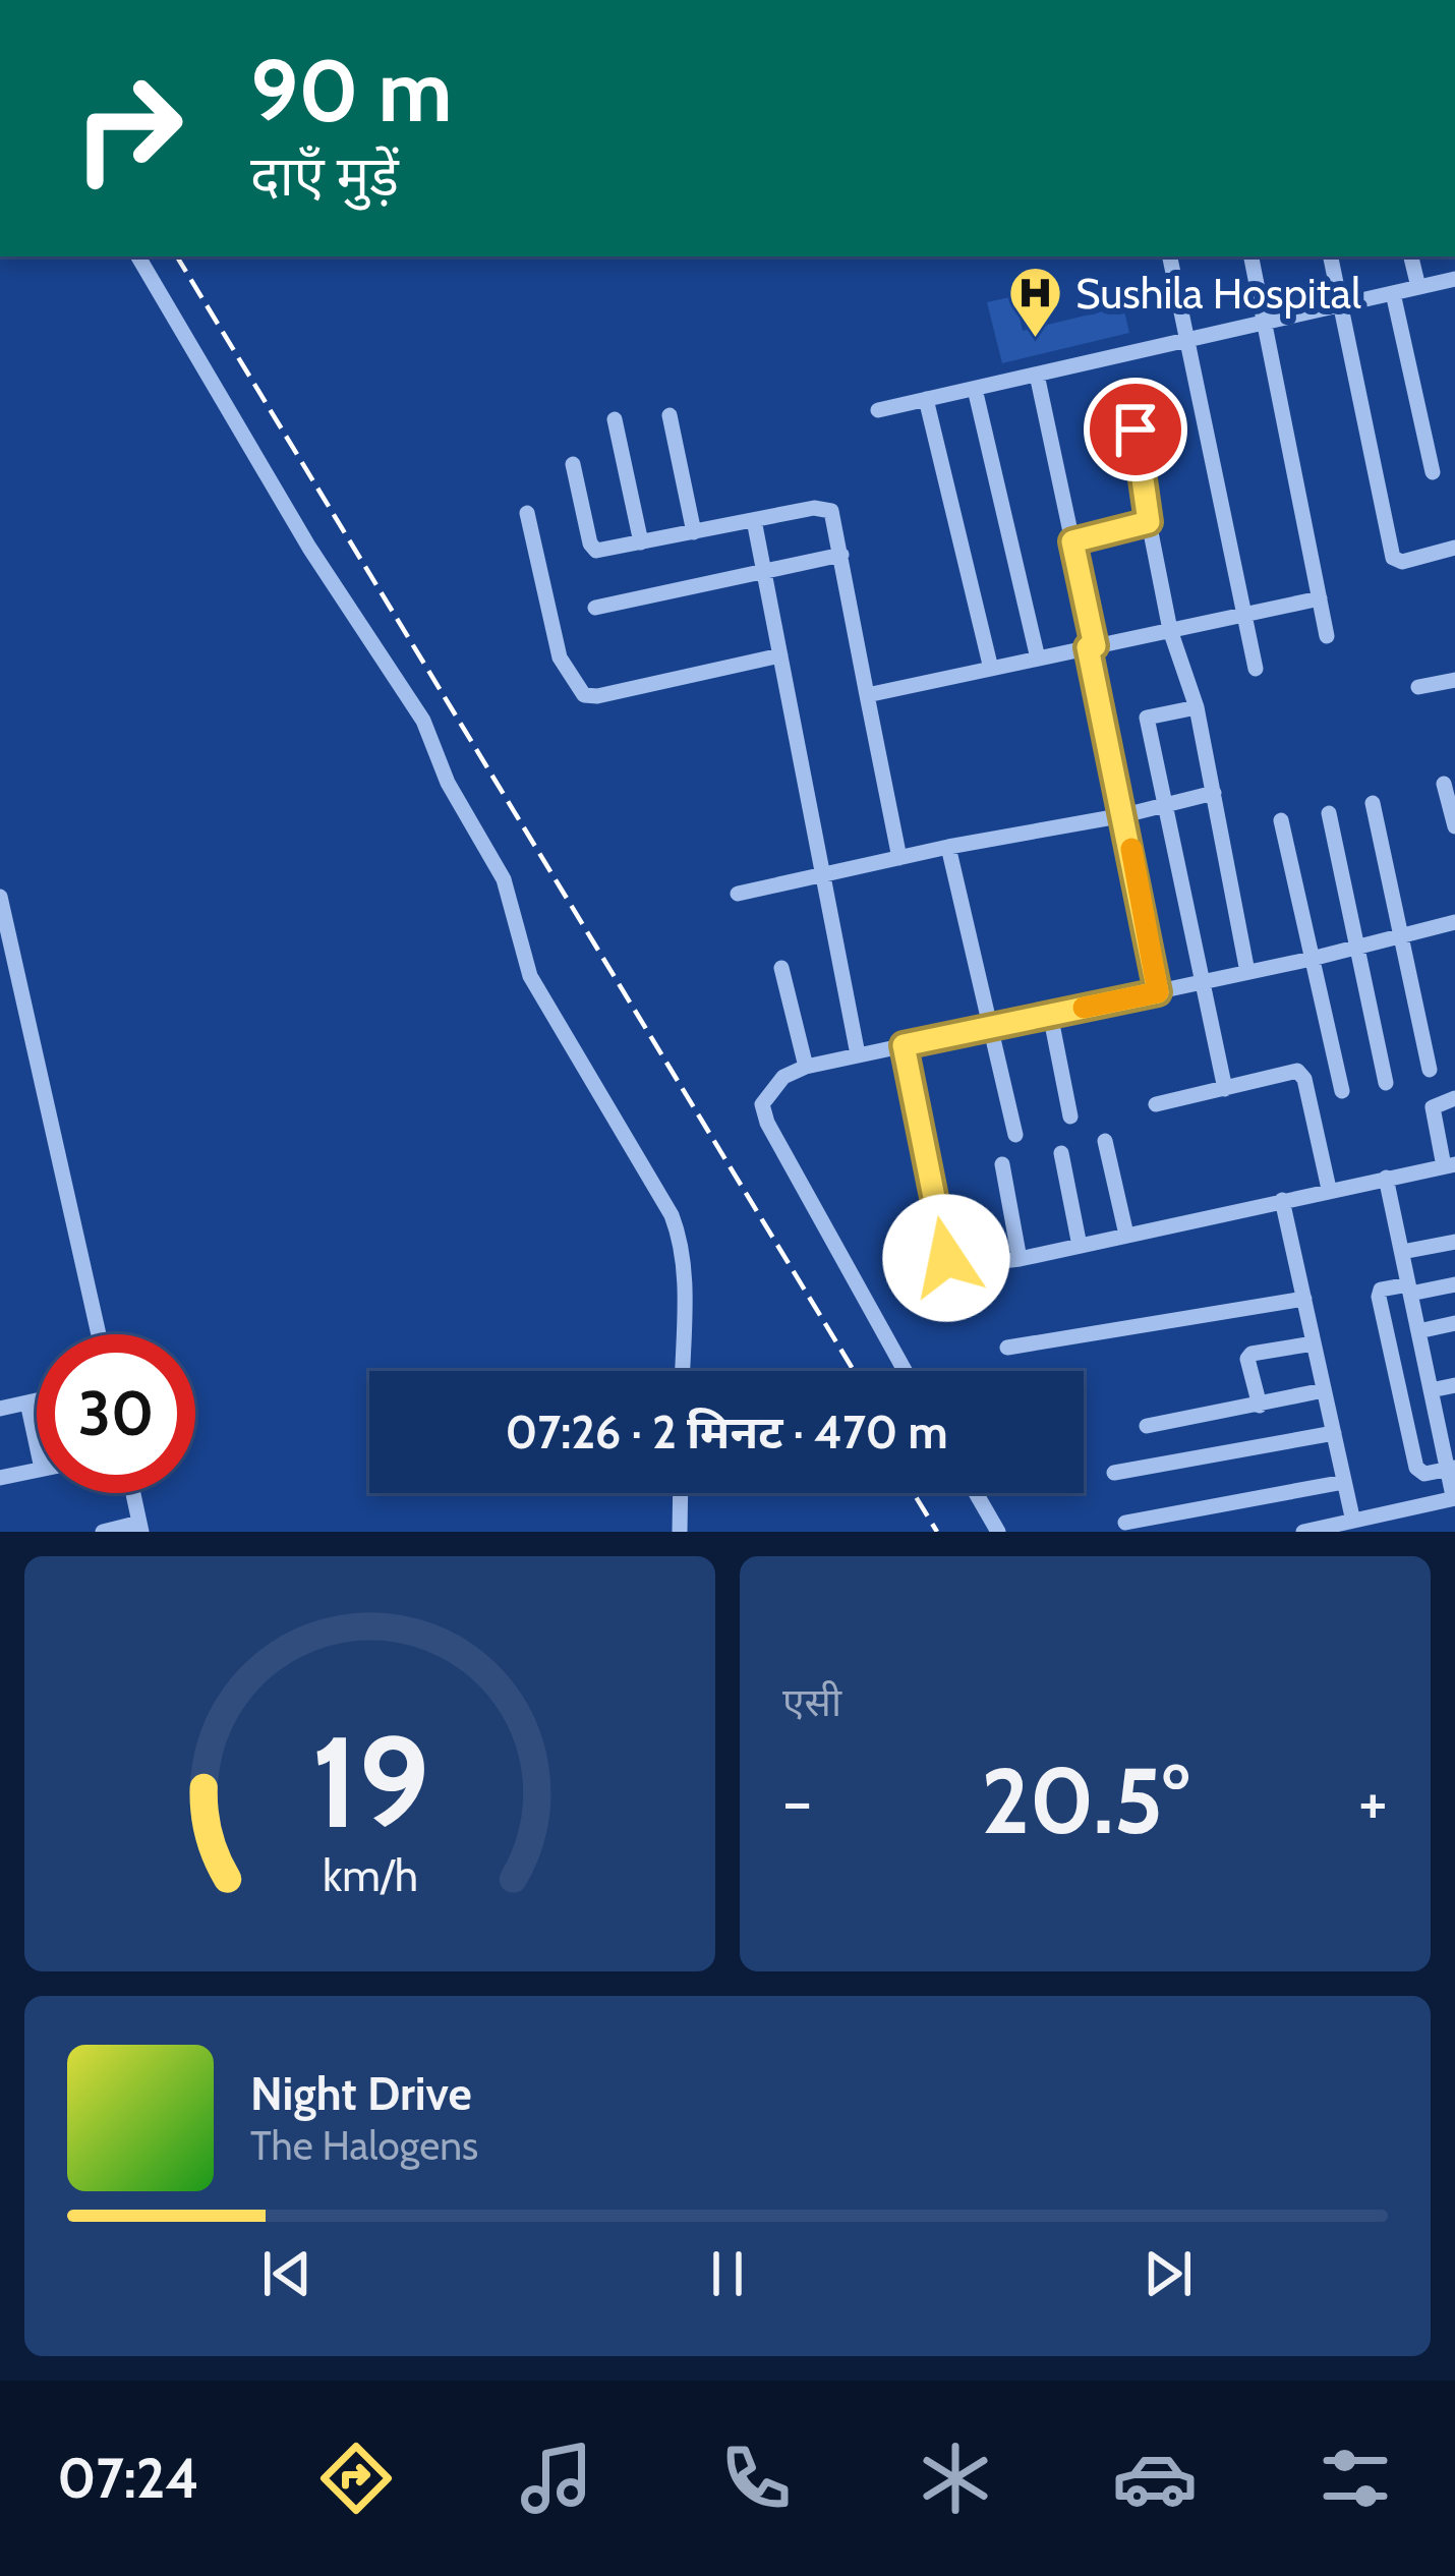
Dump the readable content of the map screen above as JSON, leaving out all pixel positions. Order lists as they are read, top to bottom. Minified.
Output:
{"places":{"hospital":["Sushila Hospital"]},"page":{"turn":["90 m","दाएँ मुड़ें"],"limit":"30","trip":"07:26 · 2 मिनट · 470 m","tile":"एसी","heat":["−","20.5°","+"],"song":["Night Drive","The Halogens"],"tabs":"07:24","gauge":["19","km/h"]}}
